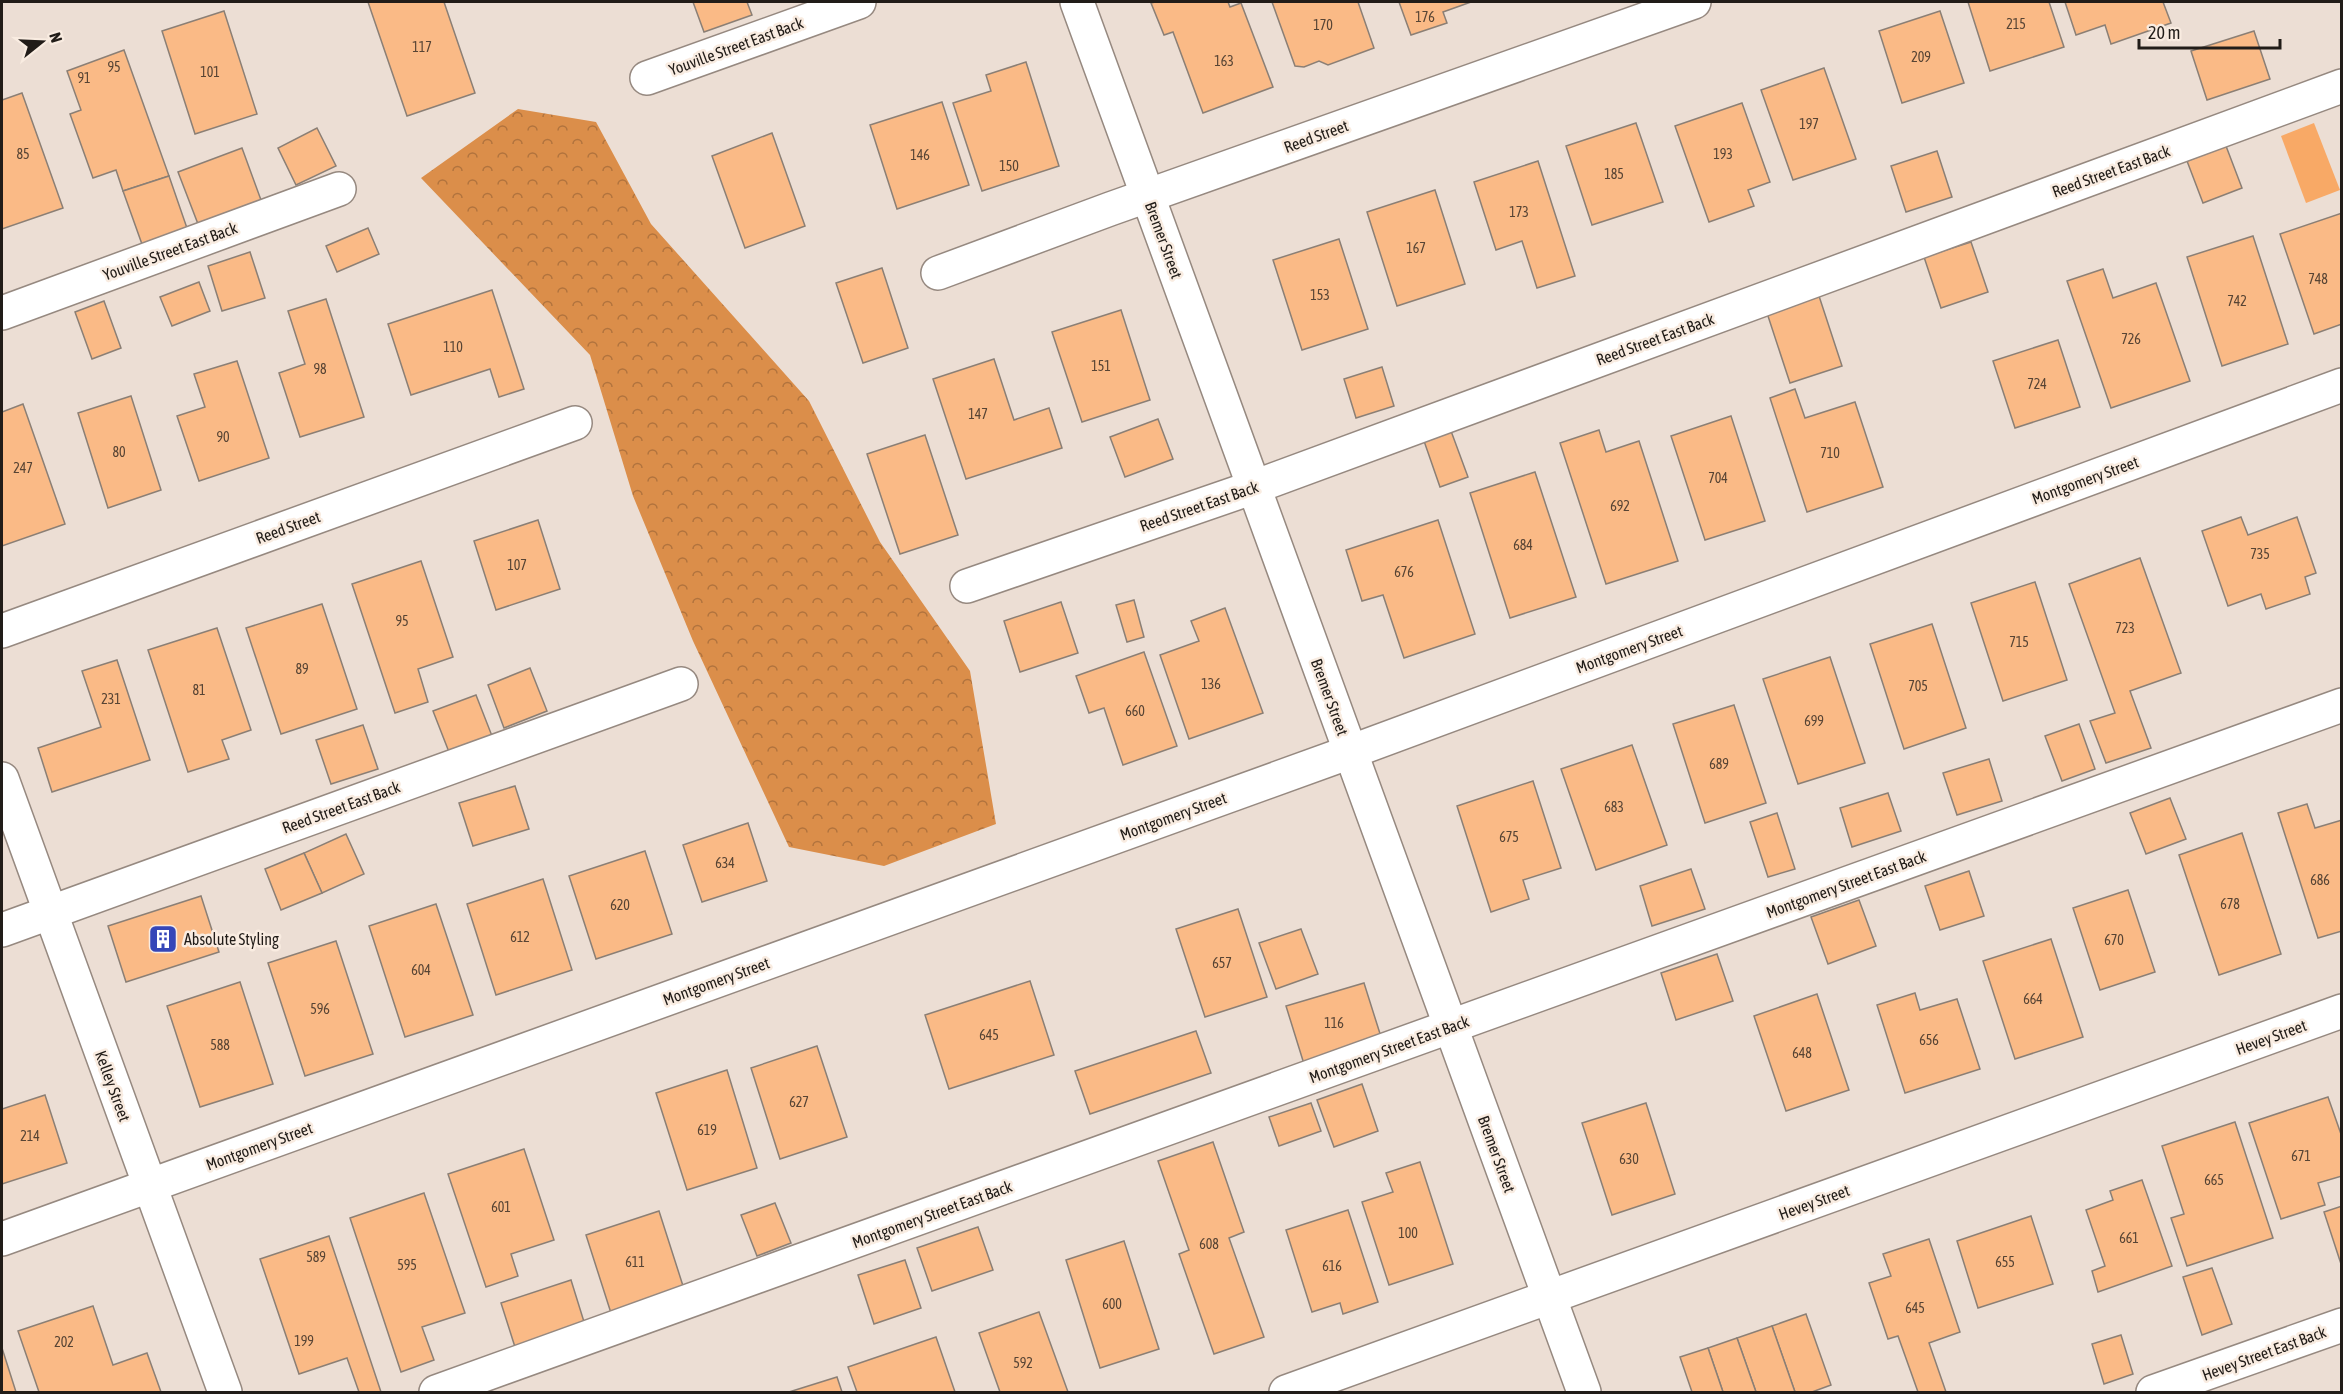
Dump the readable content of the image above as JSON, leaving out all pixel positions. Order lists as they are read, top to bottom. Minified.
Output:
{"streets":{"street":["Youville Street East Back","Reed Street","Reed Street East Back","Bremer Street","Montgomery Street","Montgomery Street East Back","Hevey Street","Kelley Street","Hevey Street East Back"]},"crossings":[["Reed Street","Bremer Street"],["Reed Street East Back","Bremer Street"],["Reed Street East Back","Kelley Street"],["Bremer Street","Montgomery Street"],["Bremer Street","Montgomery Street East Back"],["Bremer Street","Hevey Street"],["Montgomery Street","Kelley Street"]],"places":{"building":["Absolute Styling"]},"house_numbers":["176","215","170","117","209","163","95","101","91","197","85","193","146","150","185","173","167","748","153","742","726","110","151","98","724","147","90","80","710","247","704","692","684","735","107","676","95","723","715","89","136","705","81","231","660","699","689","683","675","634","686","678","620","612","670","657","604","664","596","116","645","656","588","648","627","619","214","671","630","665","601","100","661","608","589","611","655","595","616","600","645","199","202","592"],"scale_bar":"20 m","north":"right"}
